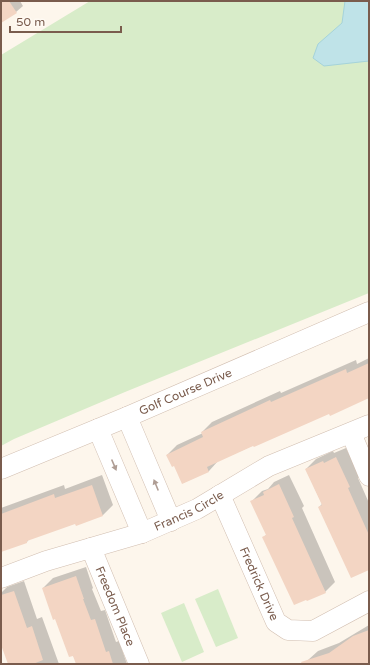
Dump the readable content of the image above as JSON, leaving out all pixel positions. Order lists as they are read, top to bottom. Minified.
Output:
{"streets":{"street":["Golf Course Drive","Francis Circle","Fredrick Drive","Freedom Place"]},"crossings":[["Francis Circle","Fredrick Drive"],["Francis Circle","Freedom Place"]],"scale_bar":"50 m"}
